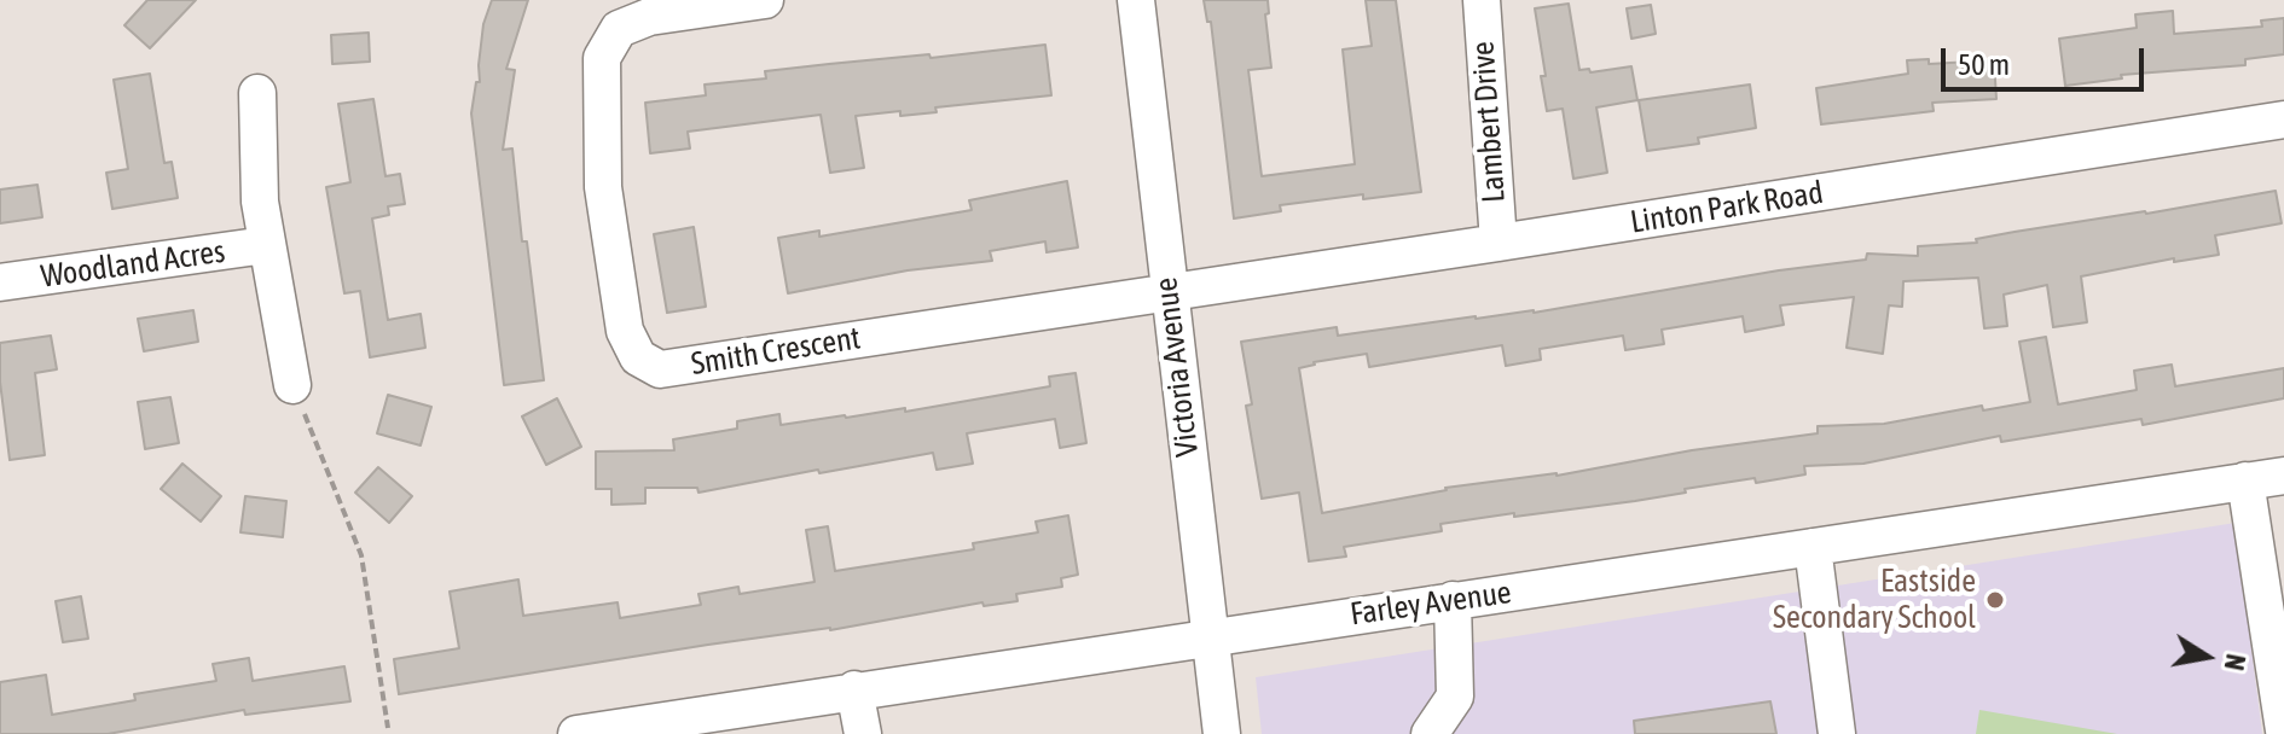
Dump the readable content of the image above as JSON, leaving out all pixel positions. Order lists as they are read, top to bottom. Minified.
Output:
{"streets":{"street":["Lambert Drive","Linton Park Road","Woodland Acres","Smith Crescent","Victoria Avenue","Farley Avenue"]},"crossings":[["Lambert Drive","Linton Park Road"],["Linton Park Road","Smith Crescent"],["Linton Park Road","Victoria Avenue"],["Smith Crescent","Victoria Avenue"],["Victoria Avenue","Farley Avenue"]],"places":["Eastside Secondary School"],"scale_bar":"50 m","north":"right"}
